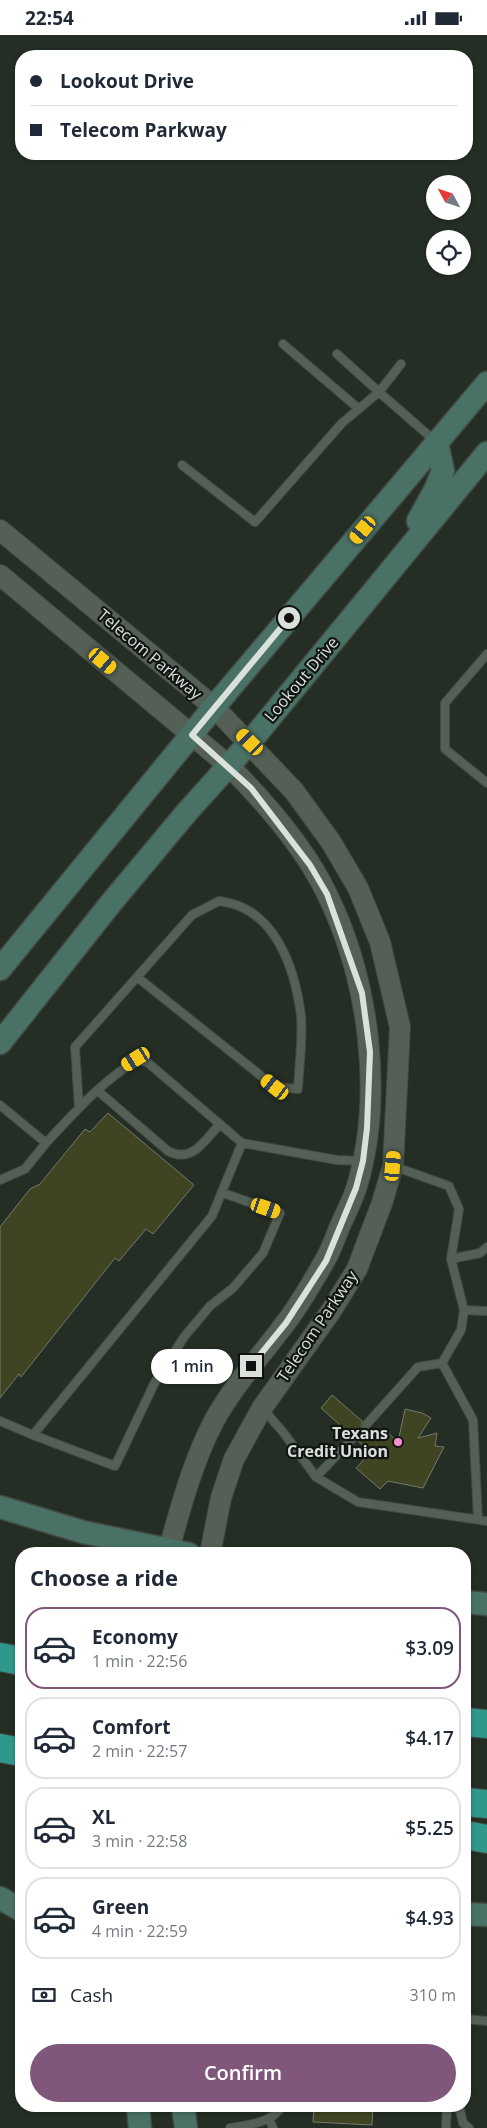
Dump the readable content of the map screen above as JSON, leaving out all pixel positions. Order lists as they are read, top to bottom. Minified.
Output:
{"streets":{"main road":["Lookout Drive"],"street":["Telecom Parkway"]},"crossings":[["Telecom Parkway","Lookout Drive"]],"places":["Texans Credit Union"],"north":"top left","page":{"status":"22:54","banner":["Lookout Drive","Telecom Parkway"],"bubble":"1 min","heading":"Choose a ride","list":[{"name":"Economy","note":"1 min · 22:56","value":"$3.09"},{"name":"Comfort","note":"2 min · 22:57","value":"$4.17"},{"name":"XL","note":"3 min · 22:58","value":"$5.25"},{"name":"Green","note":"4 min · 22:59","value":"$4.93"}],"pay":["Cash","310 m"],"buttons":"Confirm"}}
